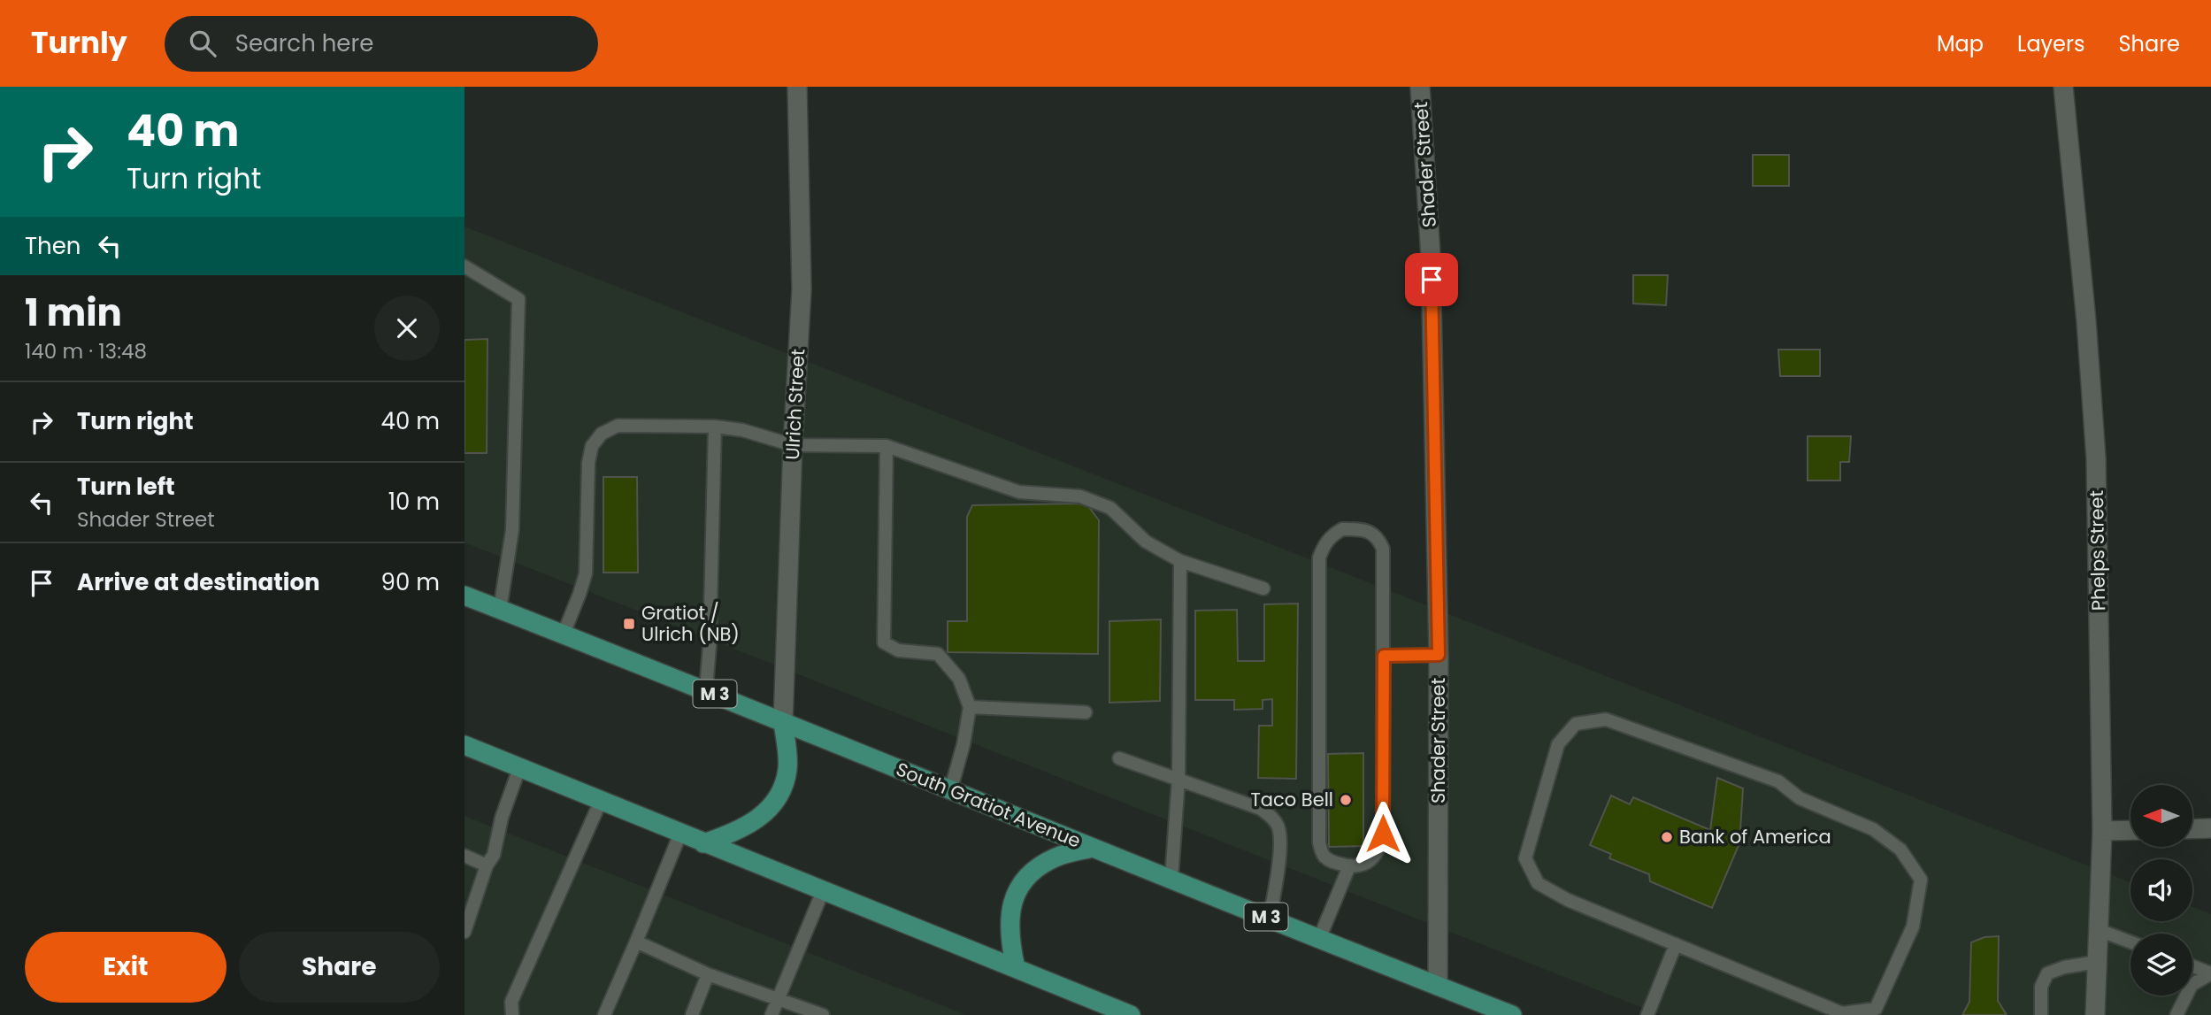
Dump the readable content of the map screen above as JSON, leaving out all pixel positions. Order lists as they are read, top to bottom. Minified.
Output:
{"streets":{"main road":["M 3","South Gratiot Avenue"],"street":["Shader Street","Ulrich Street","Phelps Street"]},"crossings":[["Shader Street","South Gratiot Avenue"],["Ulrich Street","South Gratiot Avenue"]],"places":{"transit":["Gratiot / Ulrich (NB)"],"other":["Taco Bell","Bank of America"]},"north":"left","page":{"header":"Turnly","search":"Search here","nav":["Map","Layers","Share"],"turn":["40 m","Turn right"],"then":"Then","heading":["1 min","140 m · 13:48"],"list":[{"name":"Turn right","value":"40 m"},{"name":"Turn left","note":"Shader Street","value":"10 m"},{"name":"Arrive at destination","value":"90 m"}],"buttons":["Exit","Share"]}}
